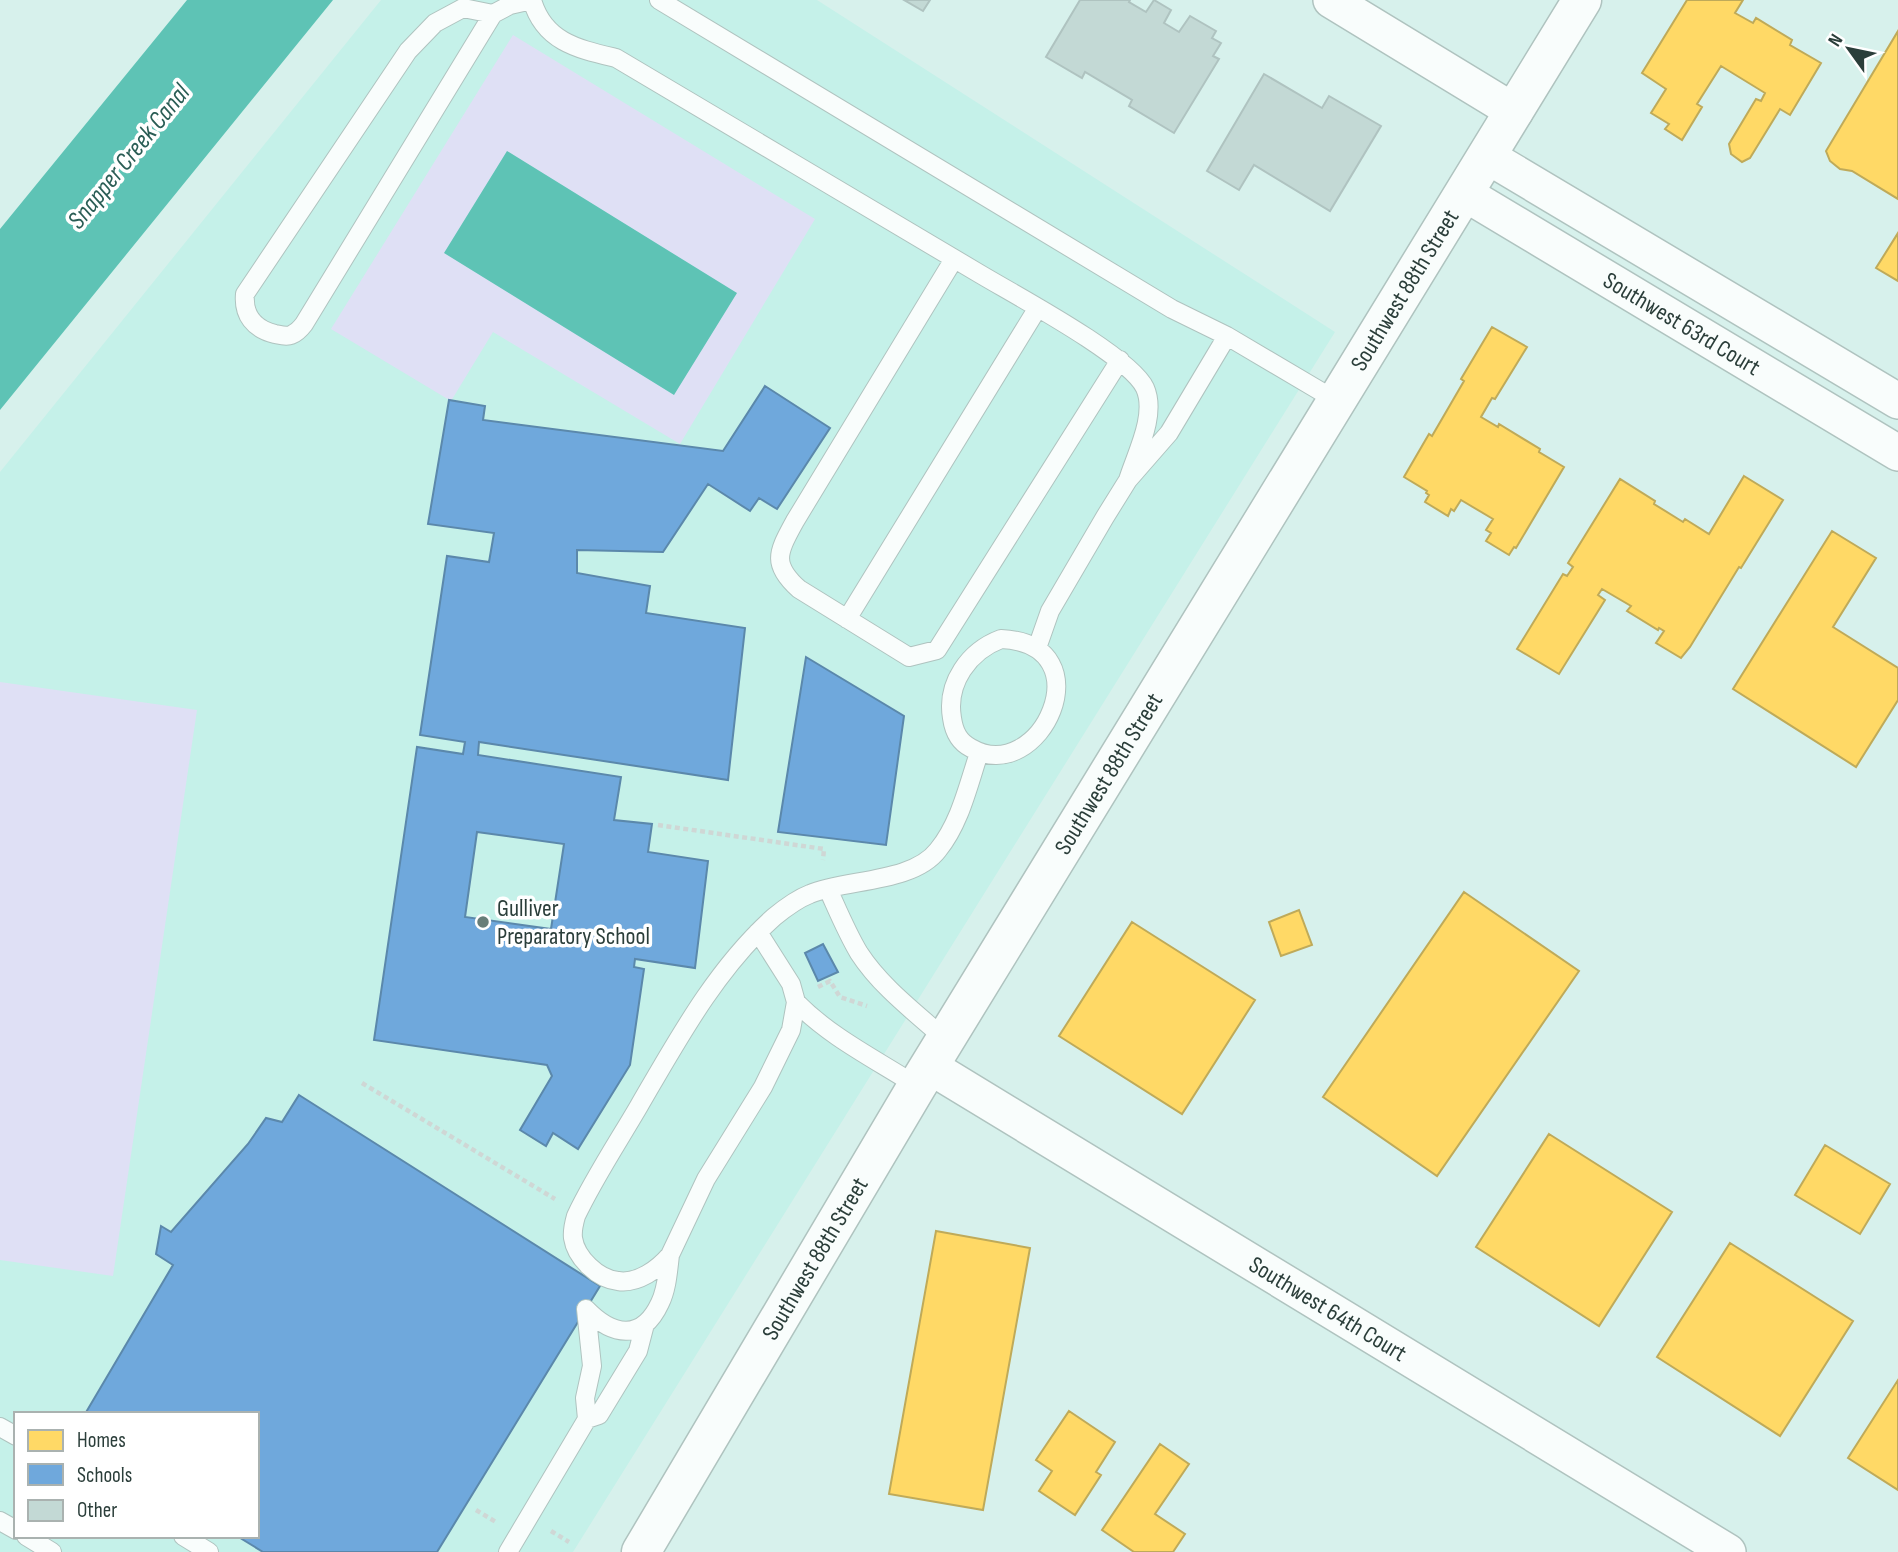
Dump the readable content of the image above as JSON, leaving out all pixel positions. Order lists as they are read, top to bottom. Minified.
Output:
{"streets":{"street":["Southwest 88th Street","Southwest 63rd Court","Southwest 64th Court"]},"crossings":[["Southwest 88th Street","Southwest 63rd Court"],["Southwest 88th Street","Southwest 64th Court"]],"water":["Snapper Creek Canal"],"places":["Gulliver Preparatory School"],"legend":["Homes","Schools","Other"],"north":"top left"}
